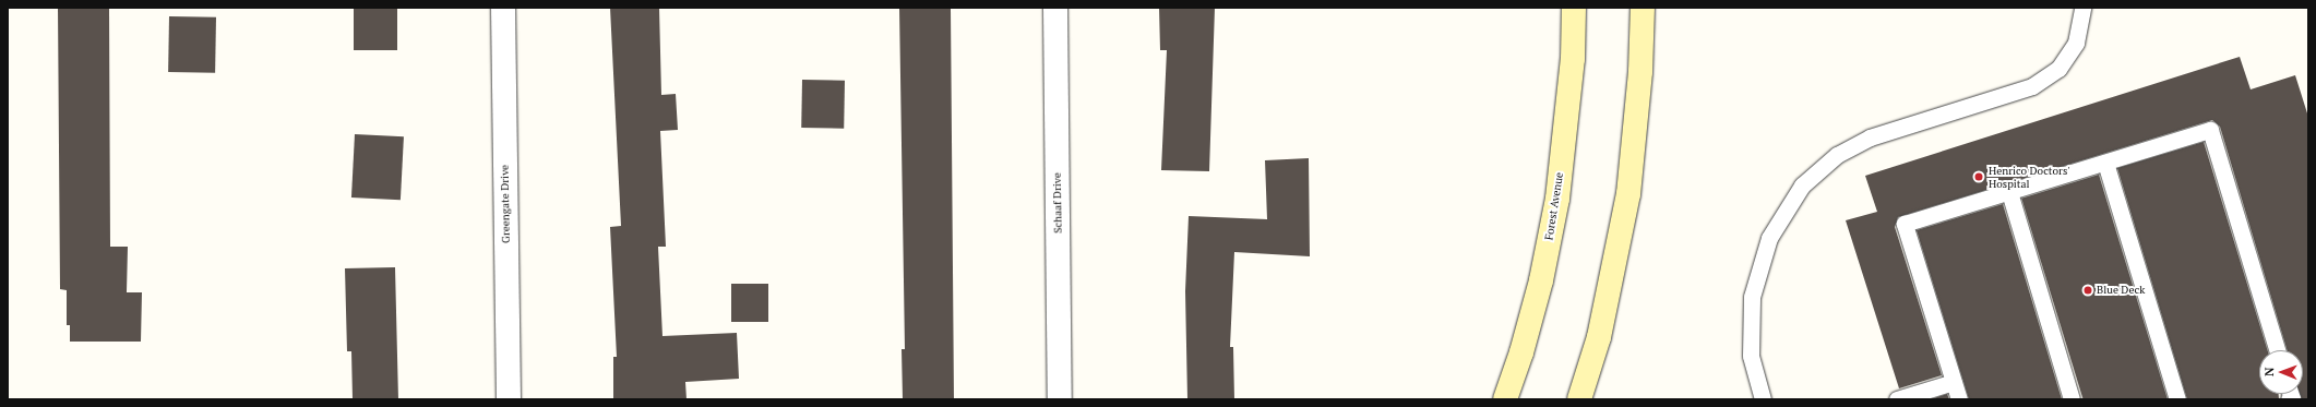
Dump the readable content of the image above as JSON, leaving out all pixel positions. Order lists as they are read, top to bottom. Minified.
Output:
{"streets":{"main road":["Forest Avenue"],"street":["Schaaf Drive","Greengate Drive"]},"places":["Henrico Doctors' Hospital","Blue Deck"],"north":"left"}
